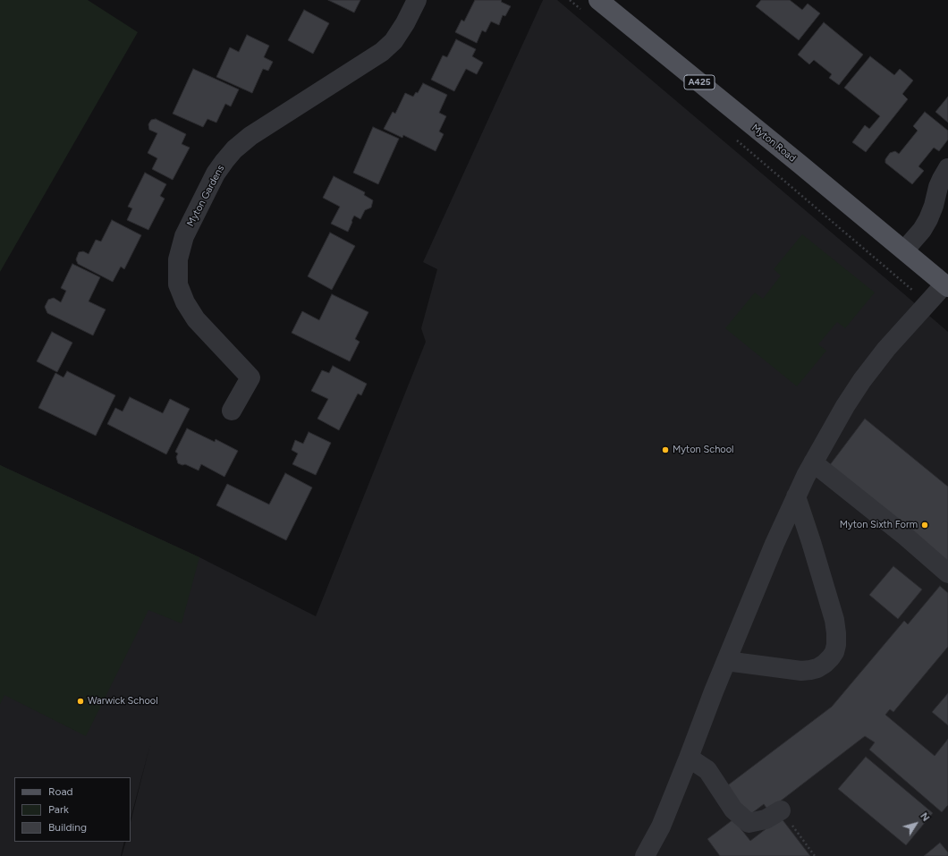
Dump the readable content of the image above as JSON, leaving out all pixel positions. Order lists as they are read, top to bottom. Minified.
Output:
{"streets":{"main road":["A425","Myton Road"],"street":["Myton Gardens"]},"places":["Myton School","Myton Sixth Form","Warwick School"],"legend":["Road","Park","Building"],"north":"top right"}
